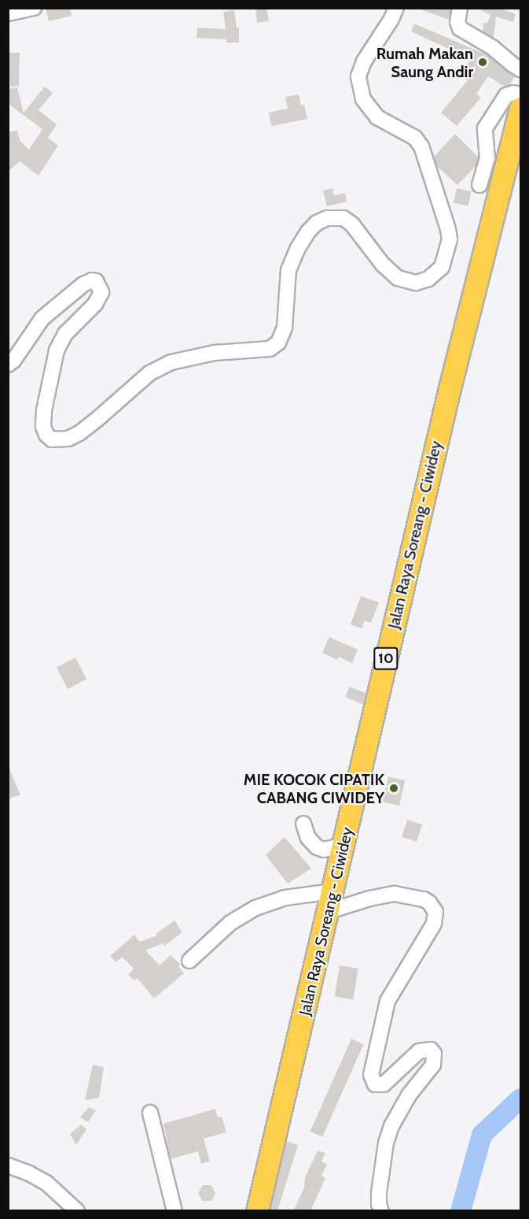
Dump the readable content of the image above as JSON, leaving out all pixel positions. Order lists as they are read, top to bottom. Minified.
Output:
{"streets":{"highway":["Jalan Raya Soreang - Ciwidey","10"]},"places":["Rumah Makan Saung Andir","MIE KOCOK CIPATIK CABANG CIWIDEY"]}
